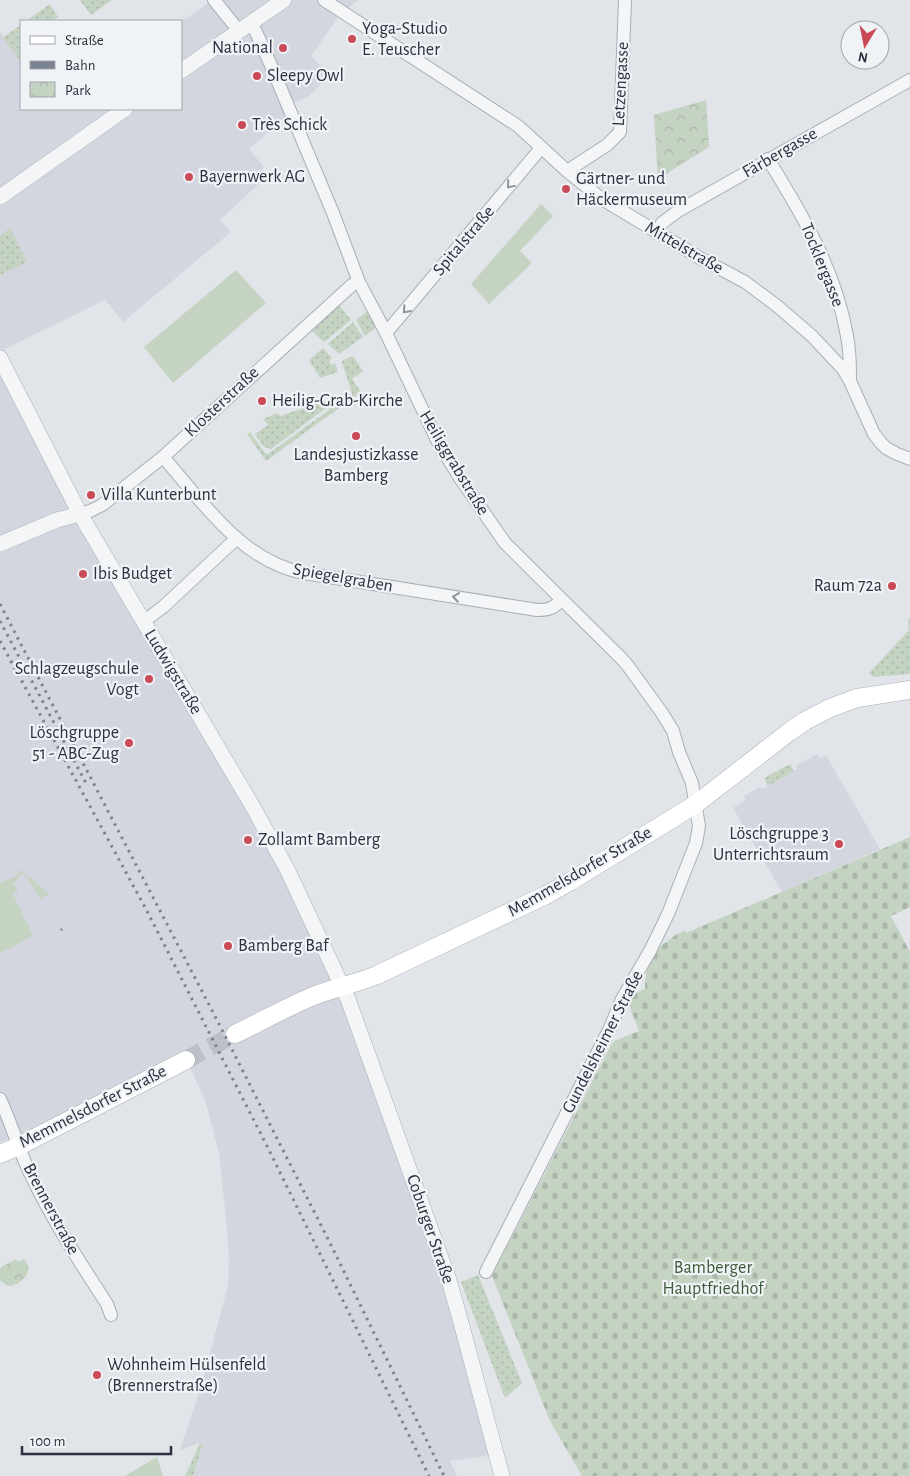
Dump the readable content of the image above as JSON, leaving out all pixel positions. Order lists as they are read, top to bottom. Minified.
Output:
{"streets":{"main road":["Memmelsdorfer Straße"],"street":["Letzengasse","Färbergasse","Spitalstraße","Mittelstraße","Tocklergasse","Klosterstraße","Heiliggrabstraße","Spiegelgraben","Ludwigstraße","Gundelsheimer Straße","Brennerstraße","Coburger Straße"]},"crossings":[["Letzengasse","Mittelstraße"],["Färbergasse","Mittelstraße"],["Färbergasse","Tocklergasse"],["Spitalstraße","Mittelstraße"],["Spitalstraße","Heiliggrabstraße"],["Mittelstraße","Tocklergasse"],["Klosterstraße","Heiliggrabstraße"],["Klosterstraße","Spiegelgraben"],["Klosterstraße","Ludwigstraße"],["Heiliggrabstraße","Spiegelgraben"],["Heiliggrabstraße","Memmelsdorfer Straße"],["Heiliggrabstraße","Gundelsheimer Straße"],["Ludwigstraße","Memmelsdorfer Straße"],["Ludwigstraße","Coburger Straße"],["Memmelsdorfer Straße","Gundelsheimer Straße"],["Memmelsdorfer Straße","Brennerstraße"],["Memmelsdorfer Straße","Coburger Straße"]],"one_way":["Spitalstraße","Spiegelgraben"],"parks":["Bamberger Hauptfriedhof"],"places":["Yoga-Studio E. Teuscher","National","Sleepy Owl","Très Schick","Bayernwerk AG","Gärtner- und Häckermuseum","Heilig-Grab-Kirche","Landesjustizkasse Bamberg","Villa Kunterbunt","Ibis Budget","Raum 72a","Schlagzeugschule Vogt","Löschgruppe 51 - ABC-Zug","Zollamt Bamberg","Löschgruppe 3 Unterrichtsraum","Bamberg Baf","Wohnheim Hülsenfeld (Brennerstraße)"],"legend":["Straße","Bahn","Park"],"scale_bar":"100 m","north":"bottom"}
